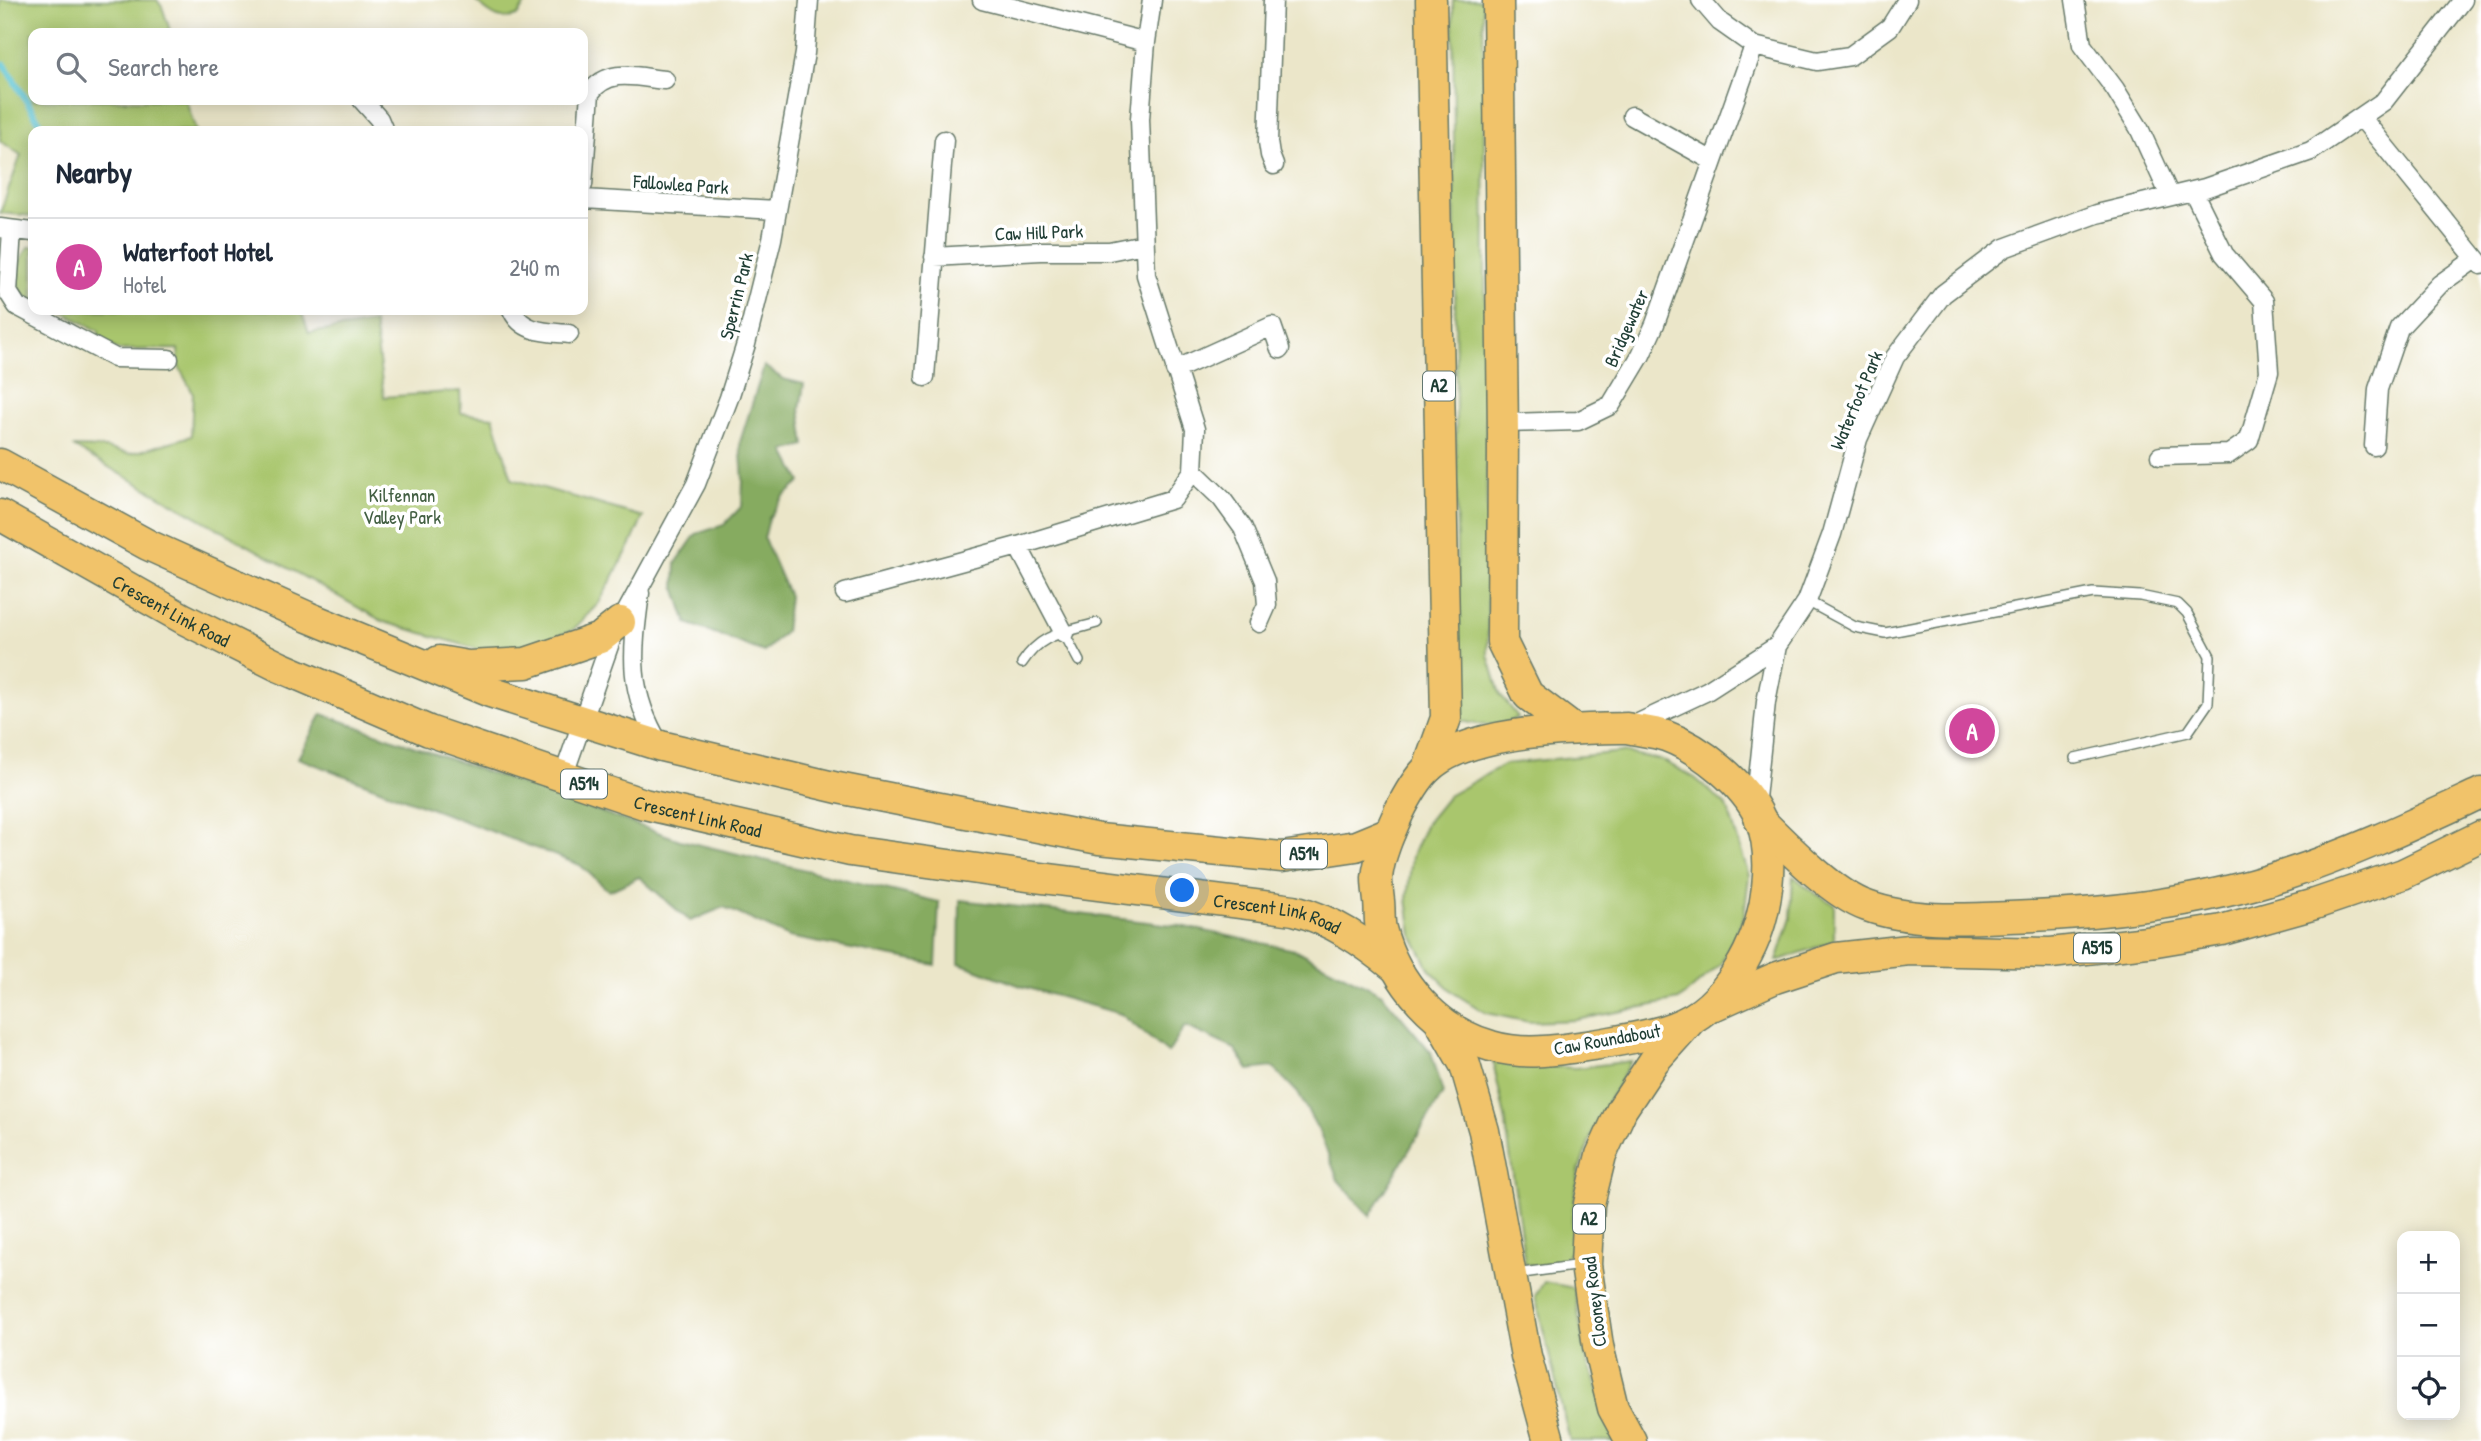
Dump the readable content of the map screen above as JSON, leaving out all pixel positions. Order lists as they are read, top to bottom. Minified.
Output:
{"streets":{"highway":["A2","Crescent Link Road","A514","A515","Caw Roundabout","Clooney Road"],"street":["Fallowlea Park","Caw Hill Park","Sperrin Park","Bridgewater","Waterfoot Park"]},"crossings":[["Fallowlea Park","Sperrin Park"],["Sperrin Park","Crescent Link Road"],["Sperrin Park","A514"],["A2","Caw Roundabout"],["Waterfoot Park","A515"],["Waterfoot Park","Caw Roundabout"],["Crescent Link Road","Caw Roundabout"],["A514","Caw Roundabout"],["A515","Caw Roundabout"],["A515","Clooney Road"],["Caw Roundabout","Clooney Road"]],"parks":["Kilfennan Valley Park"],"page":{"search":"Search here","heading":"Nearby","list":[{"mark":"A","name":"Waterfoot Hotel","note":"Hotel","value":"240 m"}],"pins":"A","map_buttons":["+","−"]}}
